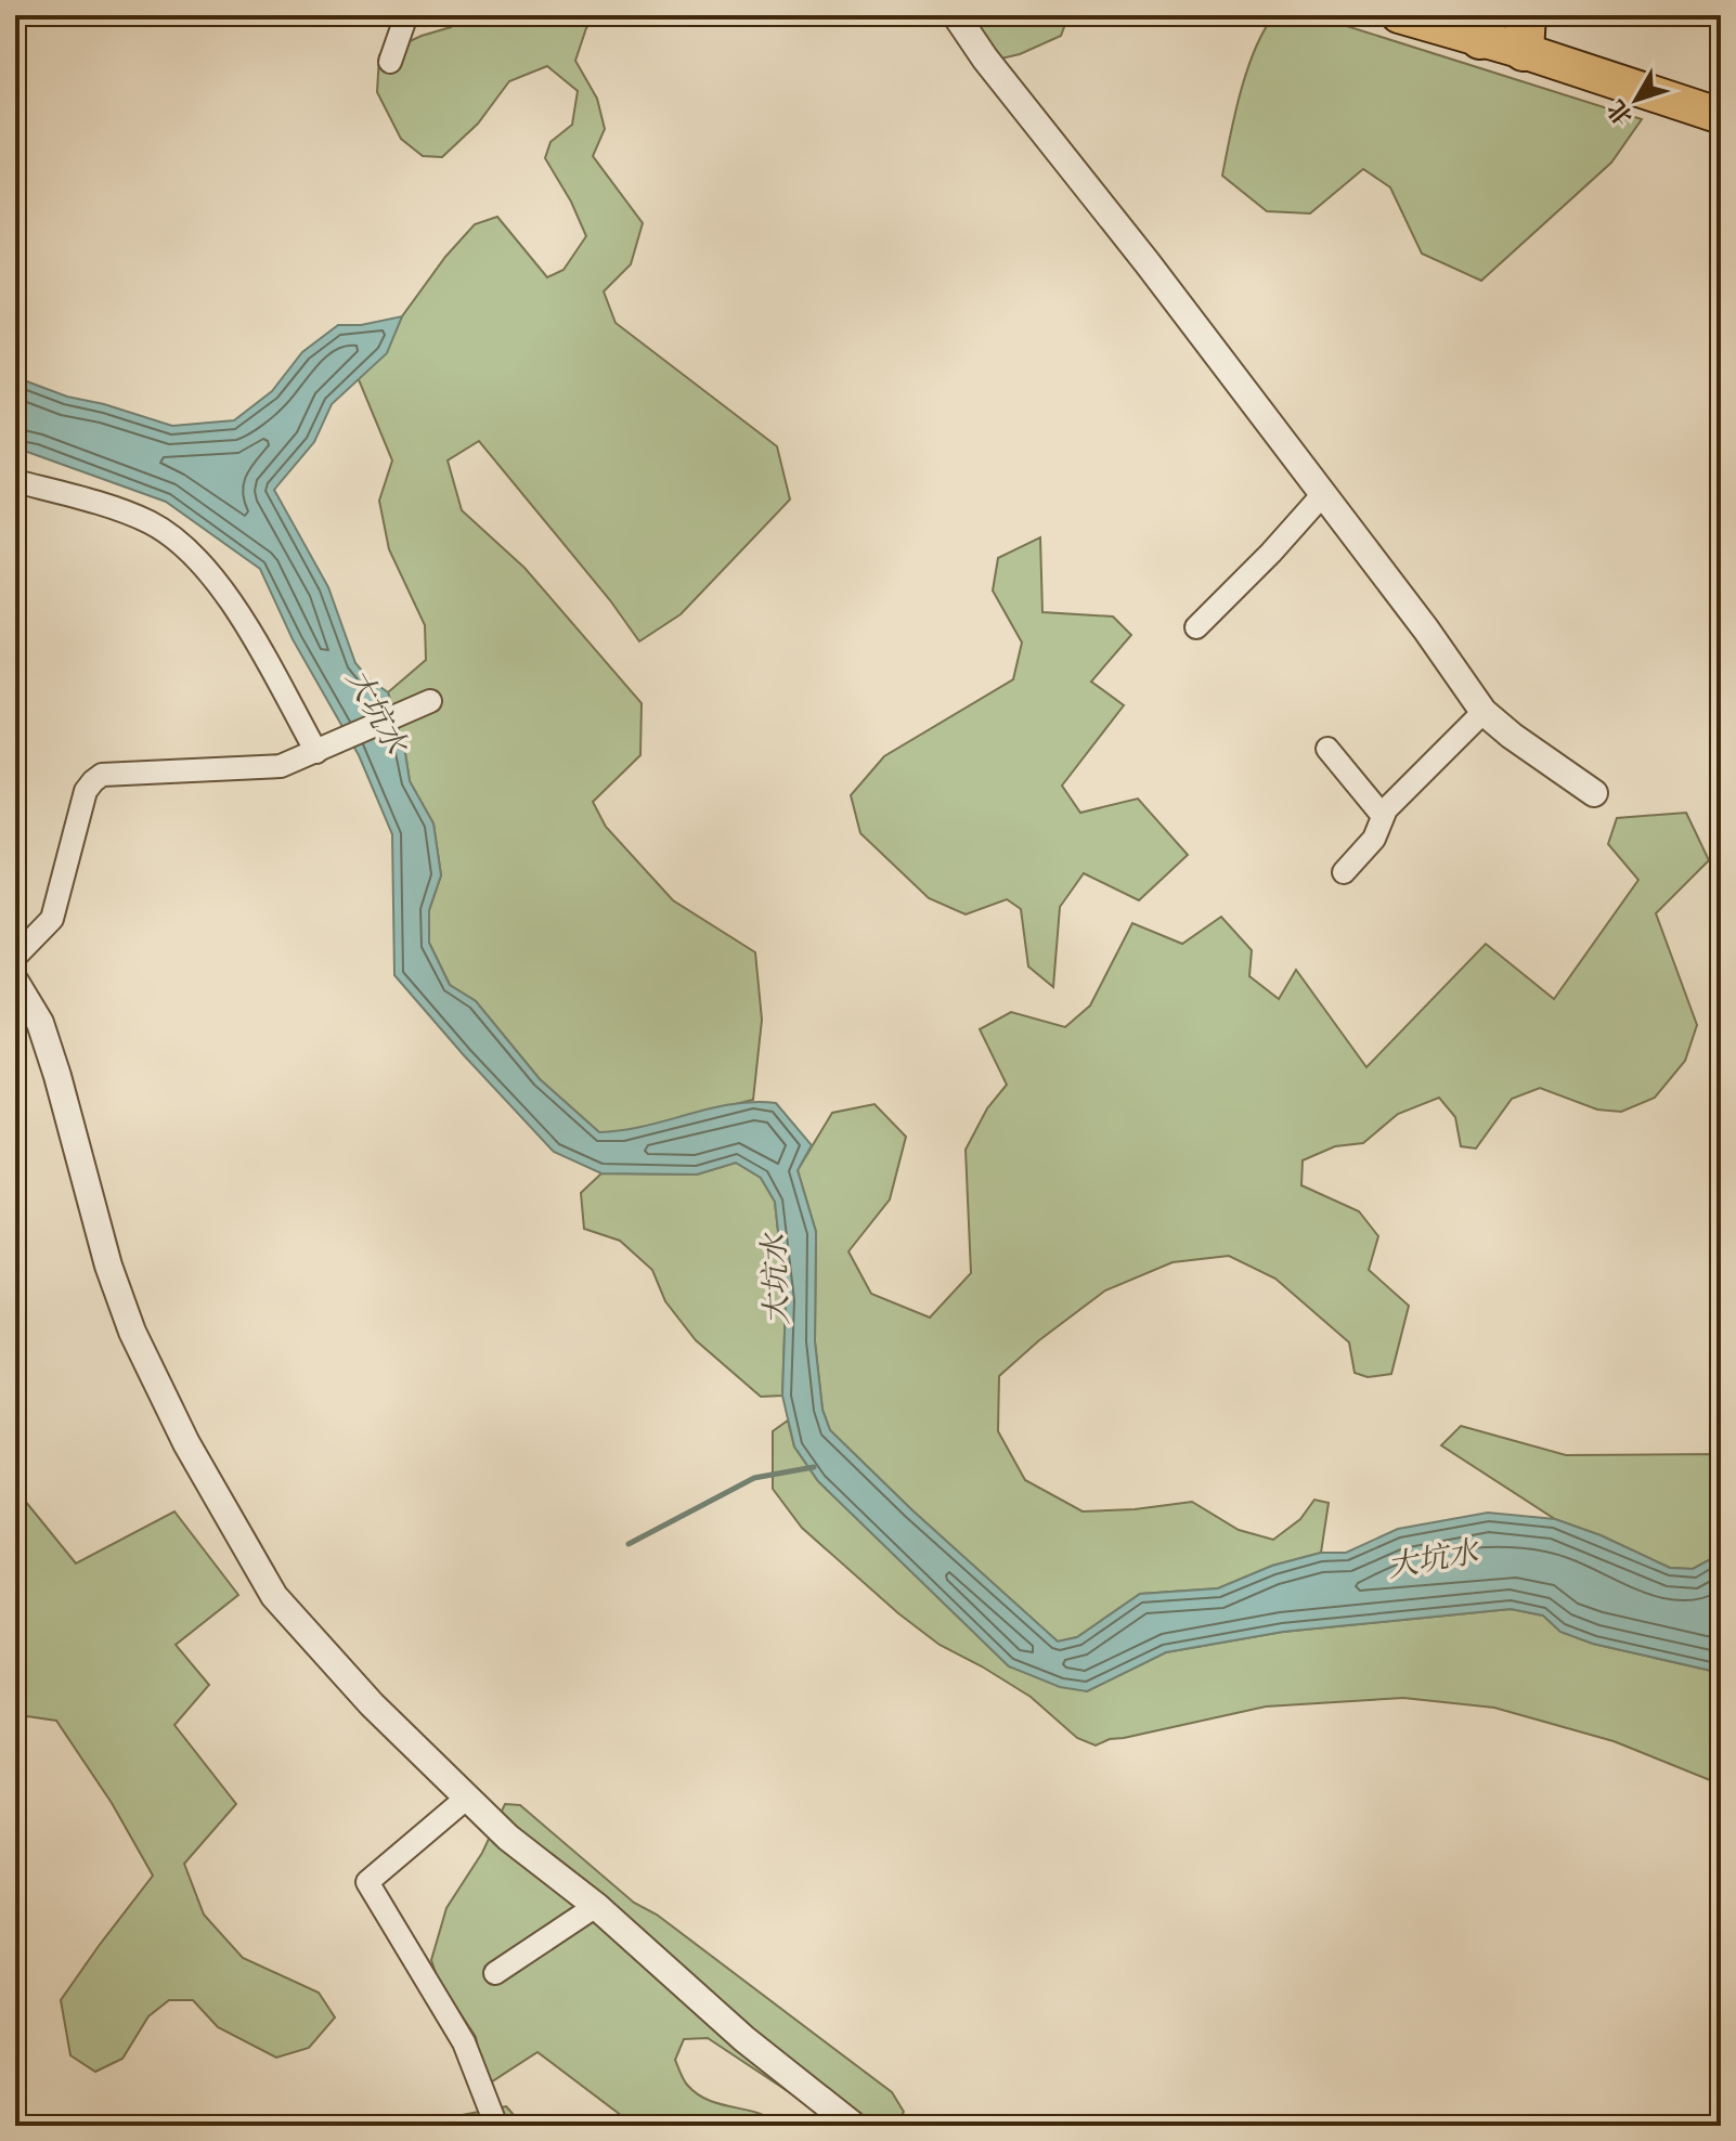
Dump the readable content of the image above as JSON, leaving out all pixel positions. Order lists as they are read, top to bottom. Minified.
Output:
{"water":["大坑水"],"north":"bottom left"}
